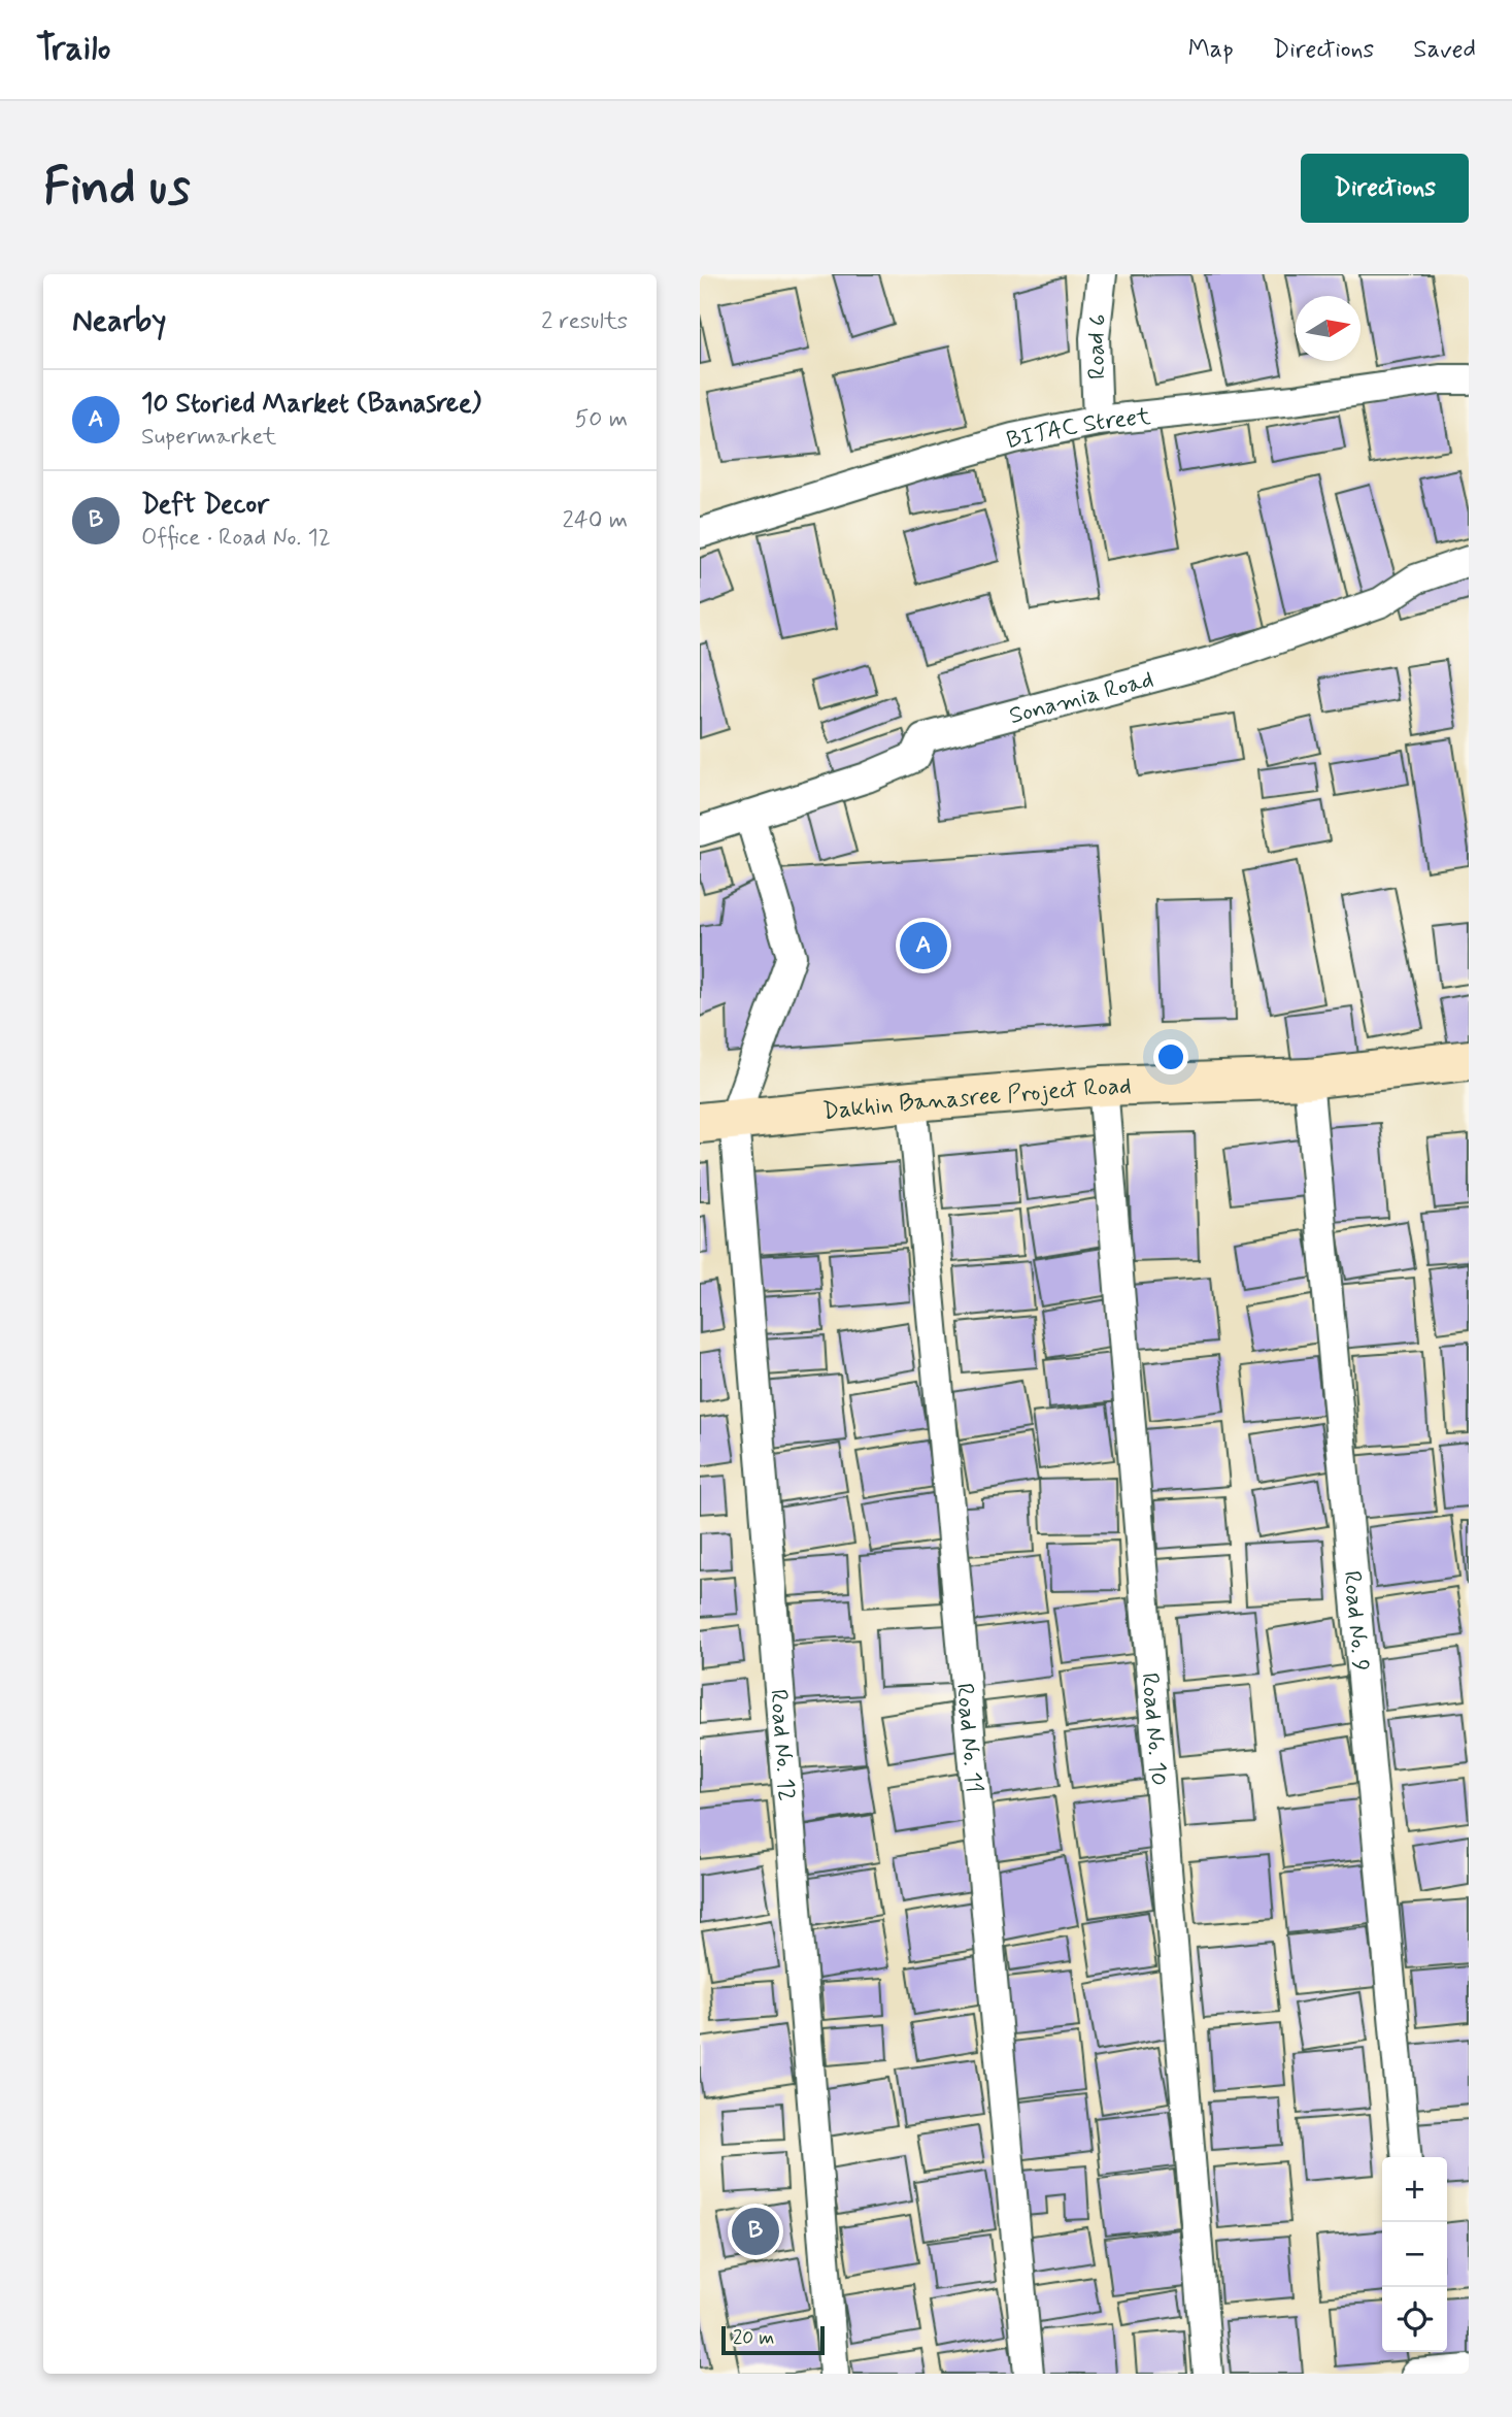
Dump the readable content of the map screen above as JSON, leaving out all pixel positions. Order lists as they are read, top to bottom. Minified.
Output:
{"streets":{"street":["Road 6","BITAC Street","Sonamia Road","Dakhin Banasree Project Road","Road No. 9","Road No. 10","Road No. 11","Road No. 12"]},"crossings":[["Road 6","BITAC Street"],["Dakhin Banasree Project Road","Road No. 9"],["Dakhin Banasree Project Road","Road No. 10"],["Dakhin Banasree Project Road","Road No. 11"],["Dakhin Banasree Project Road","Road No. 12"]],"scale_bar":"20 m","north":"right","page":{"header":"Trailo","nav":["Map","Directions","Saved"],"buttons":"Directions","title":"Find us","heading":["Nearby","2 results"],"list":[{"mark":"A","name":"10 Storied Market (Banasree)","note":"Supermarket","value":"50 m"},{"mark":"B","name":"Deft Decor","note":"Office · Road No. 12","value":"240 m"}],"pins":["A","B"],"map_buttons":["+","−"],"scale":"20 m"}}
